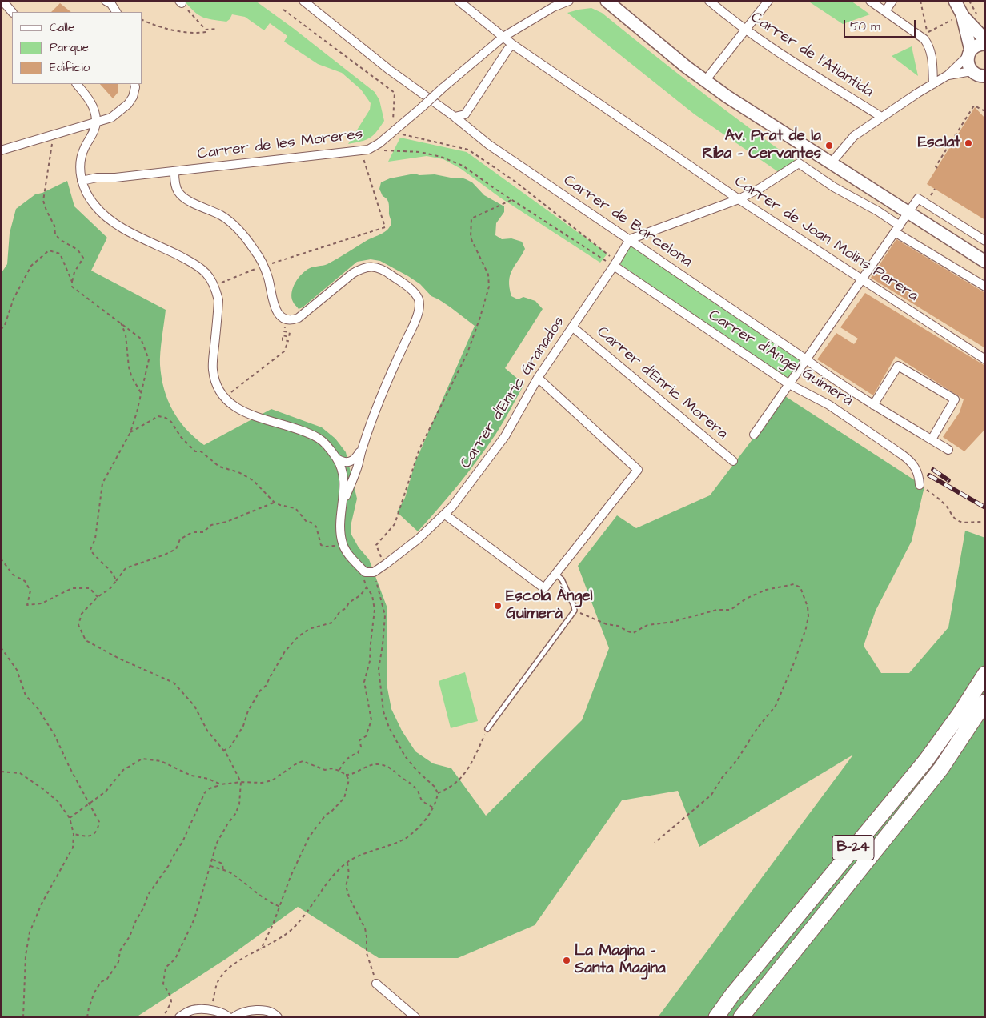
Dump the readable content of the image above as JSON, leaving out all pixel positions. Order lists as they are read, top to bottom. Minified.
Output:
{"streets":{"highway":["B-24"],"street":["Carrer de l'Atlàntida","Carrer de les Moreres","Carrer de Barcelona","Carrer de Joan Molins Parera","Carrer d'Àngel Guimerà","Carrer d'Enric Morera","Carrer d'Enric Granados"]},"crossings":[["Carrer de les Moreres","Carrer de Joan Molins Parera"],["Carrer de Barcelona","Carrer d'Enric Granados"],["Carrer d'Àngel Guimerà","Carrer d'Enric Granados"],["Carrer d'Enric Morera","Carrer d'Enric Granados"]],"places":["Esclat","Av. Prat de la Riba - Cervantes","Escola Àngel Guimerà","La Magina - Santa Magina"],"legend":["Calle","Parque","Edificio"],"scale_bar":"50 m"}
